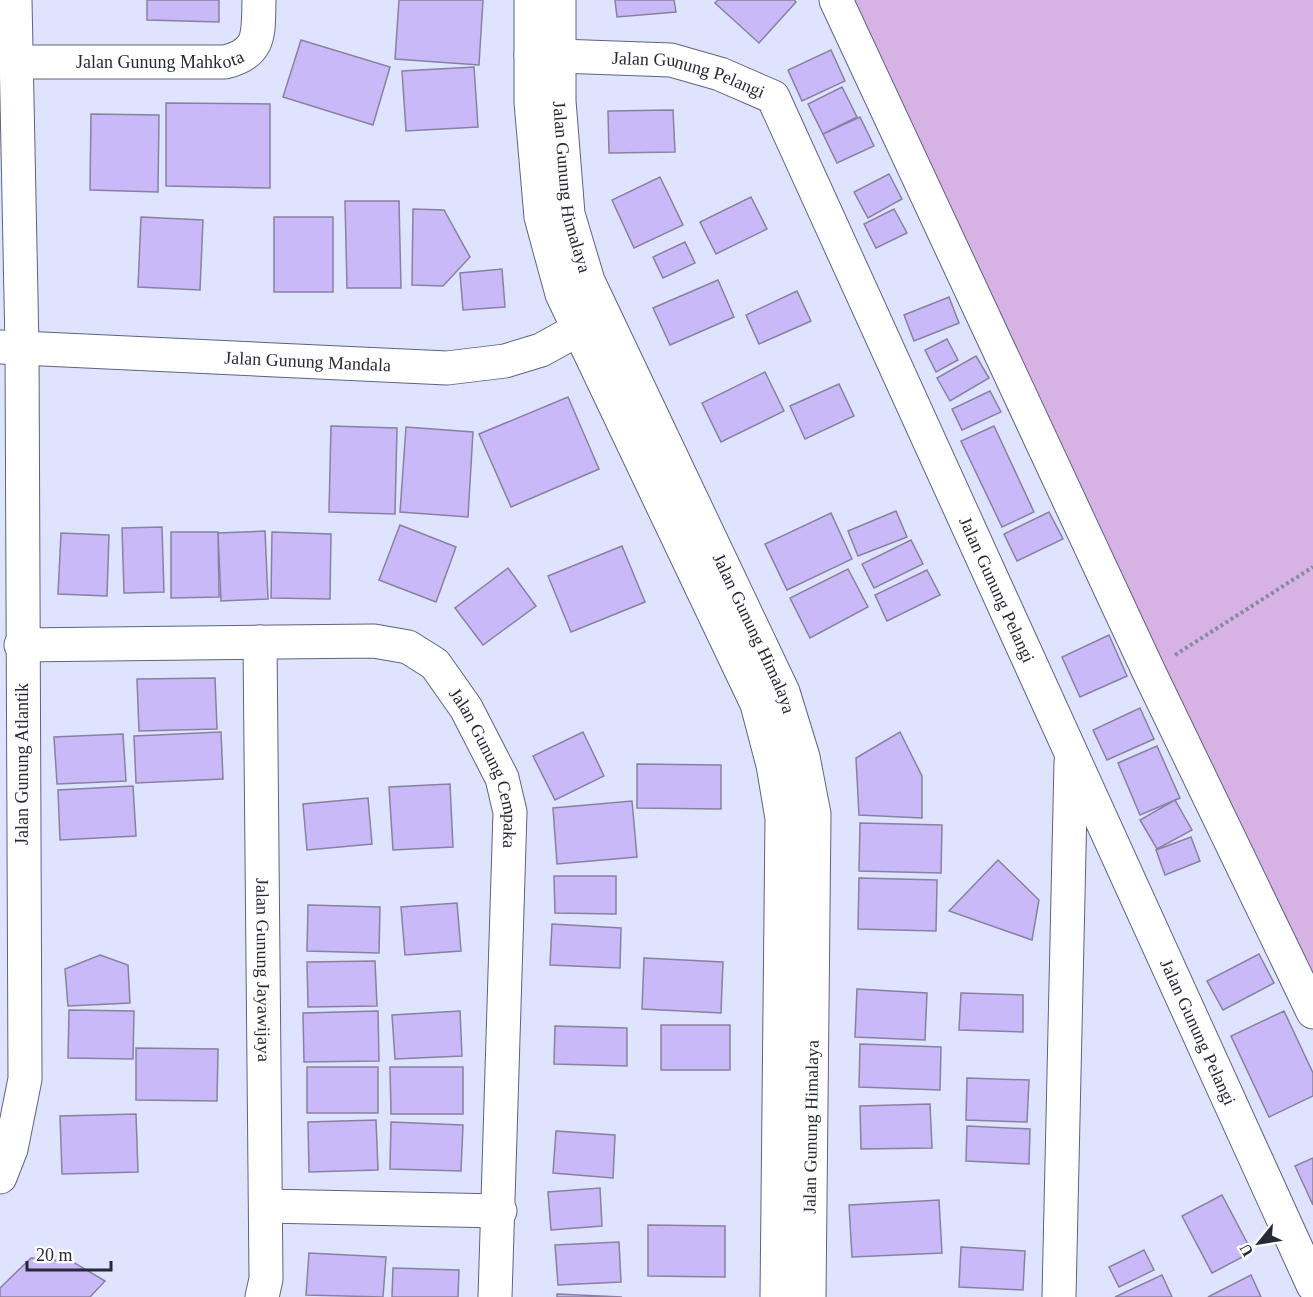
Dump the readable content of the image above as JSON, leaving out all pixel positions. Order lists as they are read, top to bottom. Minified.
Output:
{"streets":{"street":["Jalan Gunung Mahkota","Jalan Gunung Pelangi","Jalan Gunung Himalaya","Jalan Gunung Mandala","Jalan Gunung Atlantik","Jalan Gunung Cempaka","Jalan Gunung Jayawijaya"]},"crossings":[["Jalan Gunung Pelangi","Jalan Gunung Himalaya"],["Jalan Gunung Himalaya","Jalan Gunung Mandala"],["Jalan Gunung Mandala","Jalan Gunung Atlantik"],["Jalan Gunung Atlantik","Jalan Gunung Cempaka"],["Jalan Gunung Cempaka","Jalan Gunung Jayawijaya"]],"scale_bar":"20 m","north":"bottom left"}
